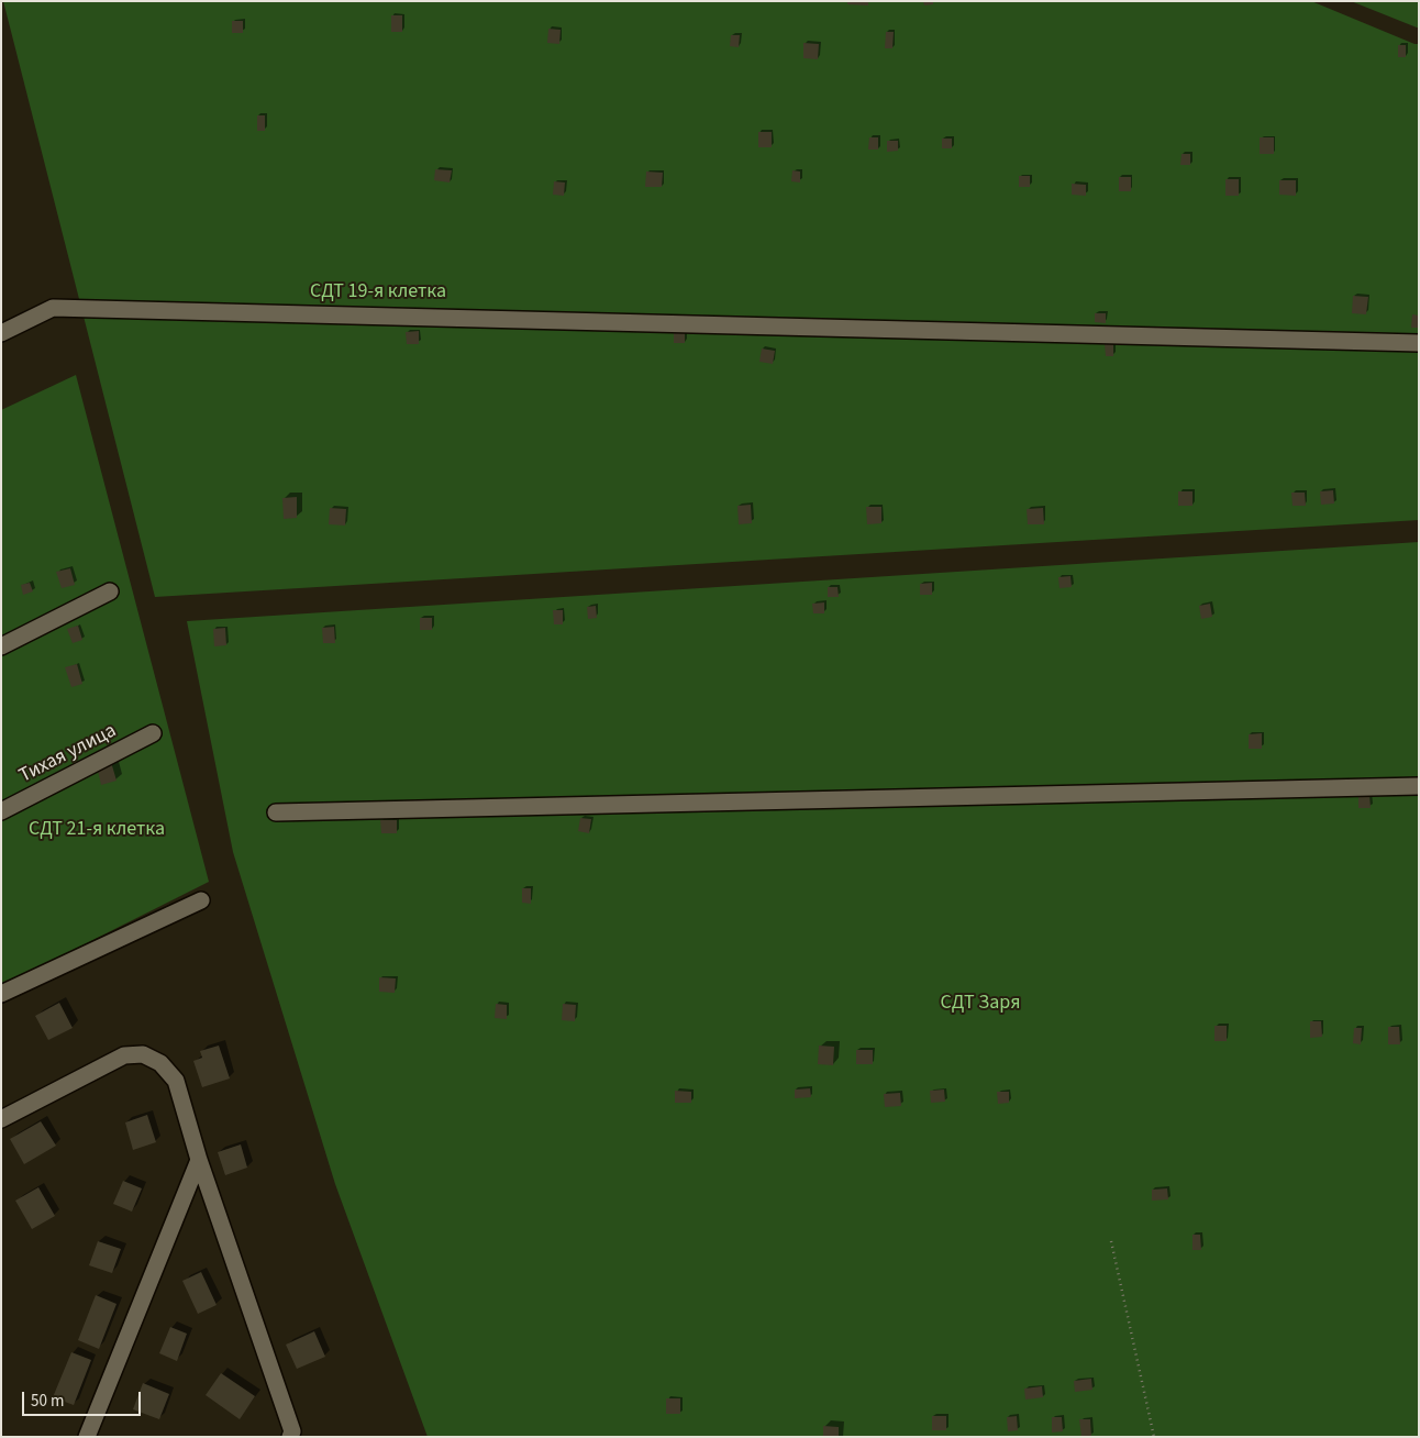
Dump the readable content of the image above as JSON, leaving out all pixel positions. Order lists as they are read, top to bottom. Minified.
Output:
{"streets":{"street":["Тихая улица"]},"parks":["СДТ 19-я клетка","СДТ 21-я клетка","СДТ Заря"],"scale_bar":"50 m"}
